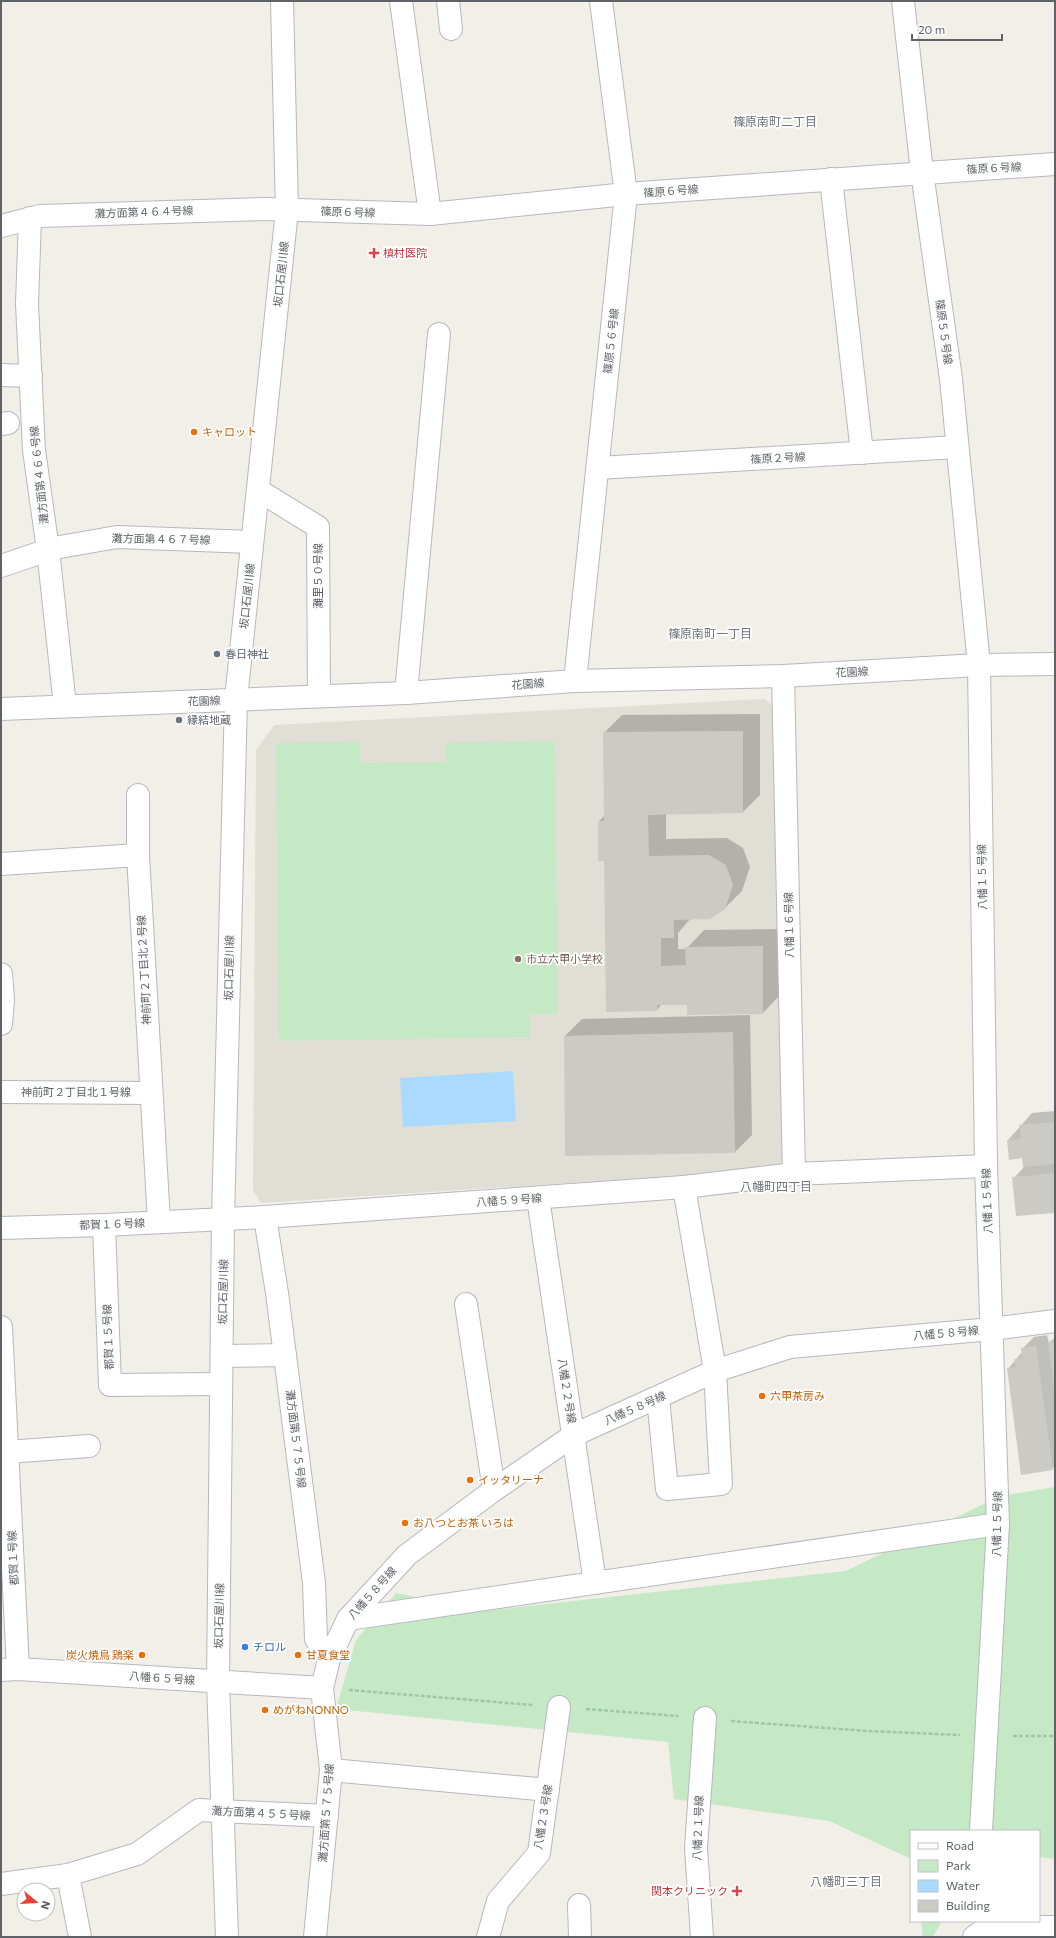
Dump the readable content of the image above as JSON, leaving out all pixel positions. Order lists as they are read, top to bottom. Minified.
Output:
{"streets":{"street":["篠原６号線","灘方面第４６４号線","坂口石屋川線","篠原５５号線","篠原５６号線","篠原２号線","灘方面第４６６号線","灘方面第４６７号線","灘里５０号線","花園線","八幡１５号線","八幡１６号線","神前町２丁目北２号線","神前町２丁目北１号線","八幡５９号線","都賀１６号線","八幡５８号線","都賀１５号線","八幡２２号線","灘方面第５７５号線","都賀１号線","八幡６５号線","灘方面第４５５号線","八幡２３号線","八幡２１号線"]},"crossings":[["篠原６号線","灘方面第４６４号線"],["篠原６号線","坂口石屋川線"],["篠原６号線","篠原５５号線"],["篠原６号線","篠原５６号線"],["灘方面第４６４号線","坂口石屋川線"],["灘方面第４６４号線","灘方面第４６６号線"],["坂口石屋川線","灘方面第４６７号線"],["坂口石屋川線","灘里５０号線"],["坂口石屋川線","花園線"],["坂口石屋川線","八幡５９号線"],["坂口石屋川線","都賀１６号線"],["坂口石屋川線","都賀１５号線"],["坂口石屋川線","八幡６５号線"],["坂口石屋川線","灘方面第４５５号線"],["篠原５５号線","篠原２号線"],["篠原５５号線","花園線"],["篠原５５号線","八幡１５号線"],["篠原５６号線","篠原２号線"],["篠原５６号線","花園線"],["灘方面第４６６号線","灘方面第４６７号線"],["灘方面第４６６号線","花園線"],["灘里５０号線","花園線"],["花園線","八幡１５号線"],["花園線","八幡１６号線"],["八幡１５号線","八幡５９号線"],["八幡１５号線","八幡５８号線"],["八幡１６号線","八幡５９号線"],["神前町２丁目北２号線","神前町２丁目北１号線"],["神前町２丁目北２号線","都賀１６号線"],["八幡５９号線","都賀１６号線"],["八幡５９号線","八幡２２号線"],["八幡５９号線","灘方面第５７５号線"],["都賀１６号線","都賀１５号線"],["八幡５８号線","八幡２２号線"],["八幡５８号線","灘方面第５７５号線"],["八幡５８号線","八幡６５号線"],["灘方面第５７５号線","八幡６５号線"],["灘方面第５７５号線","灘方面第４５５号線"],["都賀１号線","八幡６５号線"]],"districts":["篠原南町二丁目","篠原南町一丁目","八幡町四丁目","八幡町三丁目"],"places":{"health":["槙村医院","関本クリニック"],"other":["キャロット","春日神社","縁結地蔵","市立六甲小学校","六甲茶房み","イッタリーナ","お八つとお茶 いろは","チロル","炭火焼鳥 鶏楽","甘夏食堂","めがねNONNO"]},"legend":["Road","Park","Water","Building"],"scale_bar":"20 m","north":"right"}
